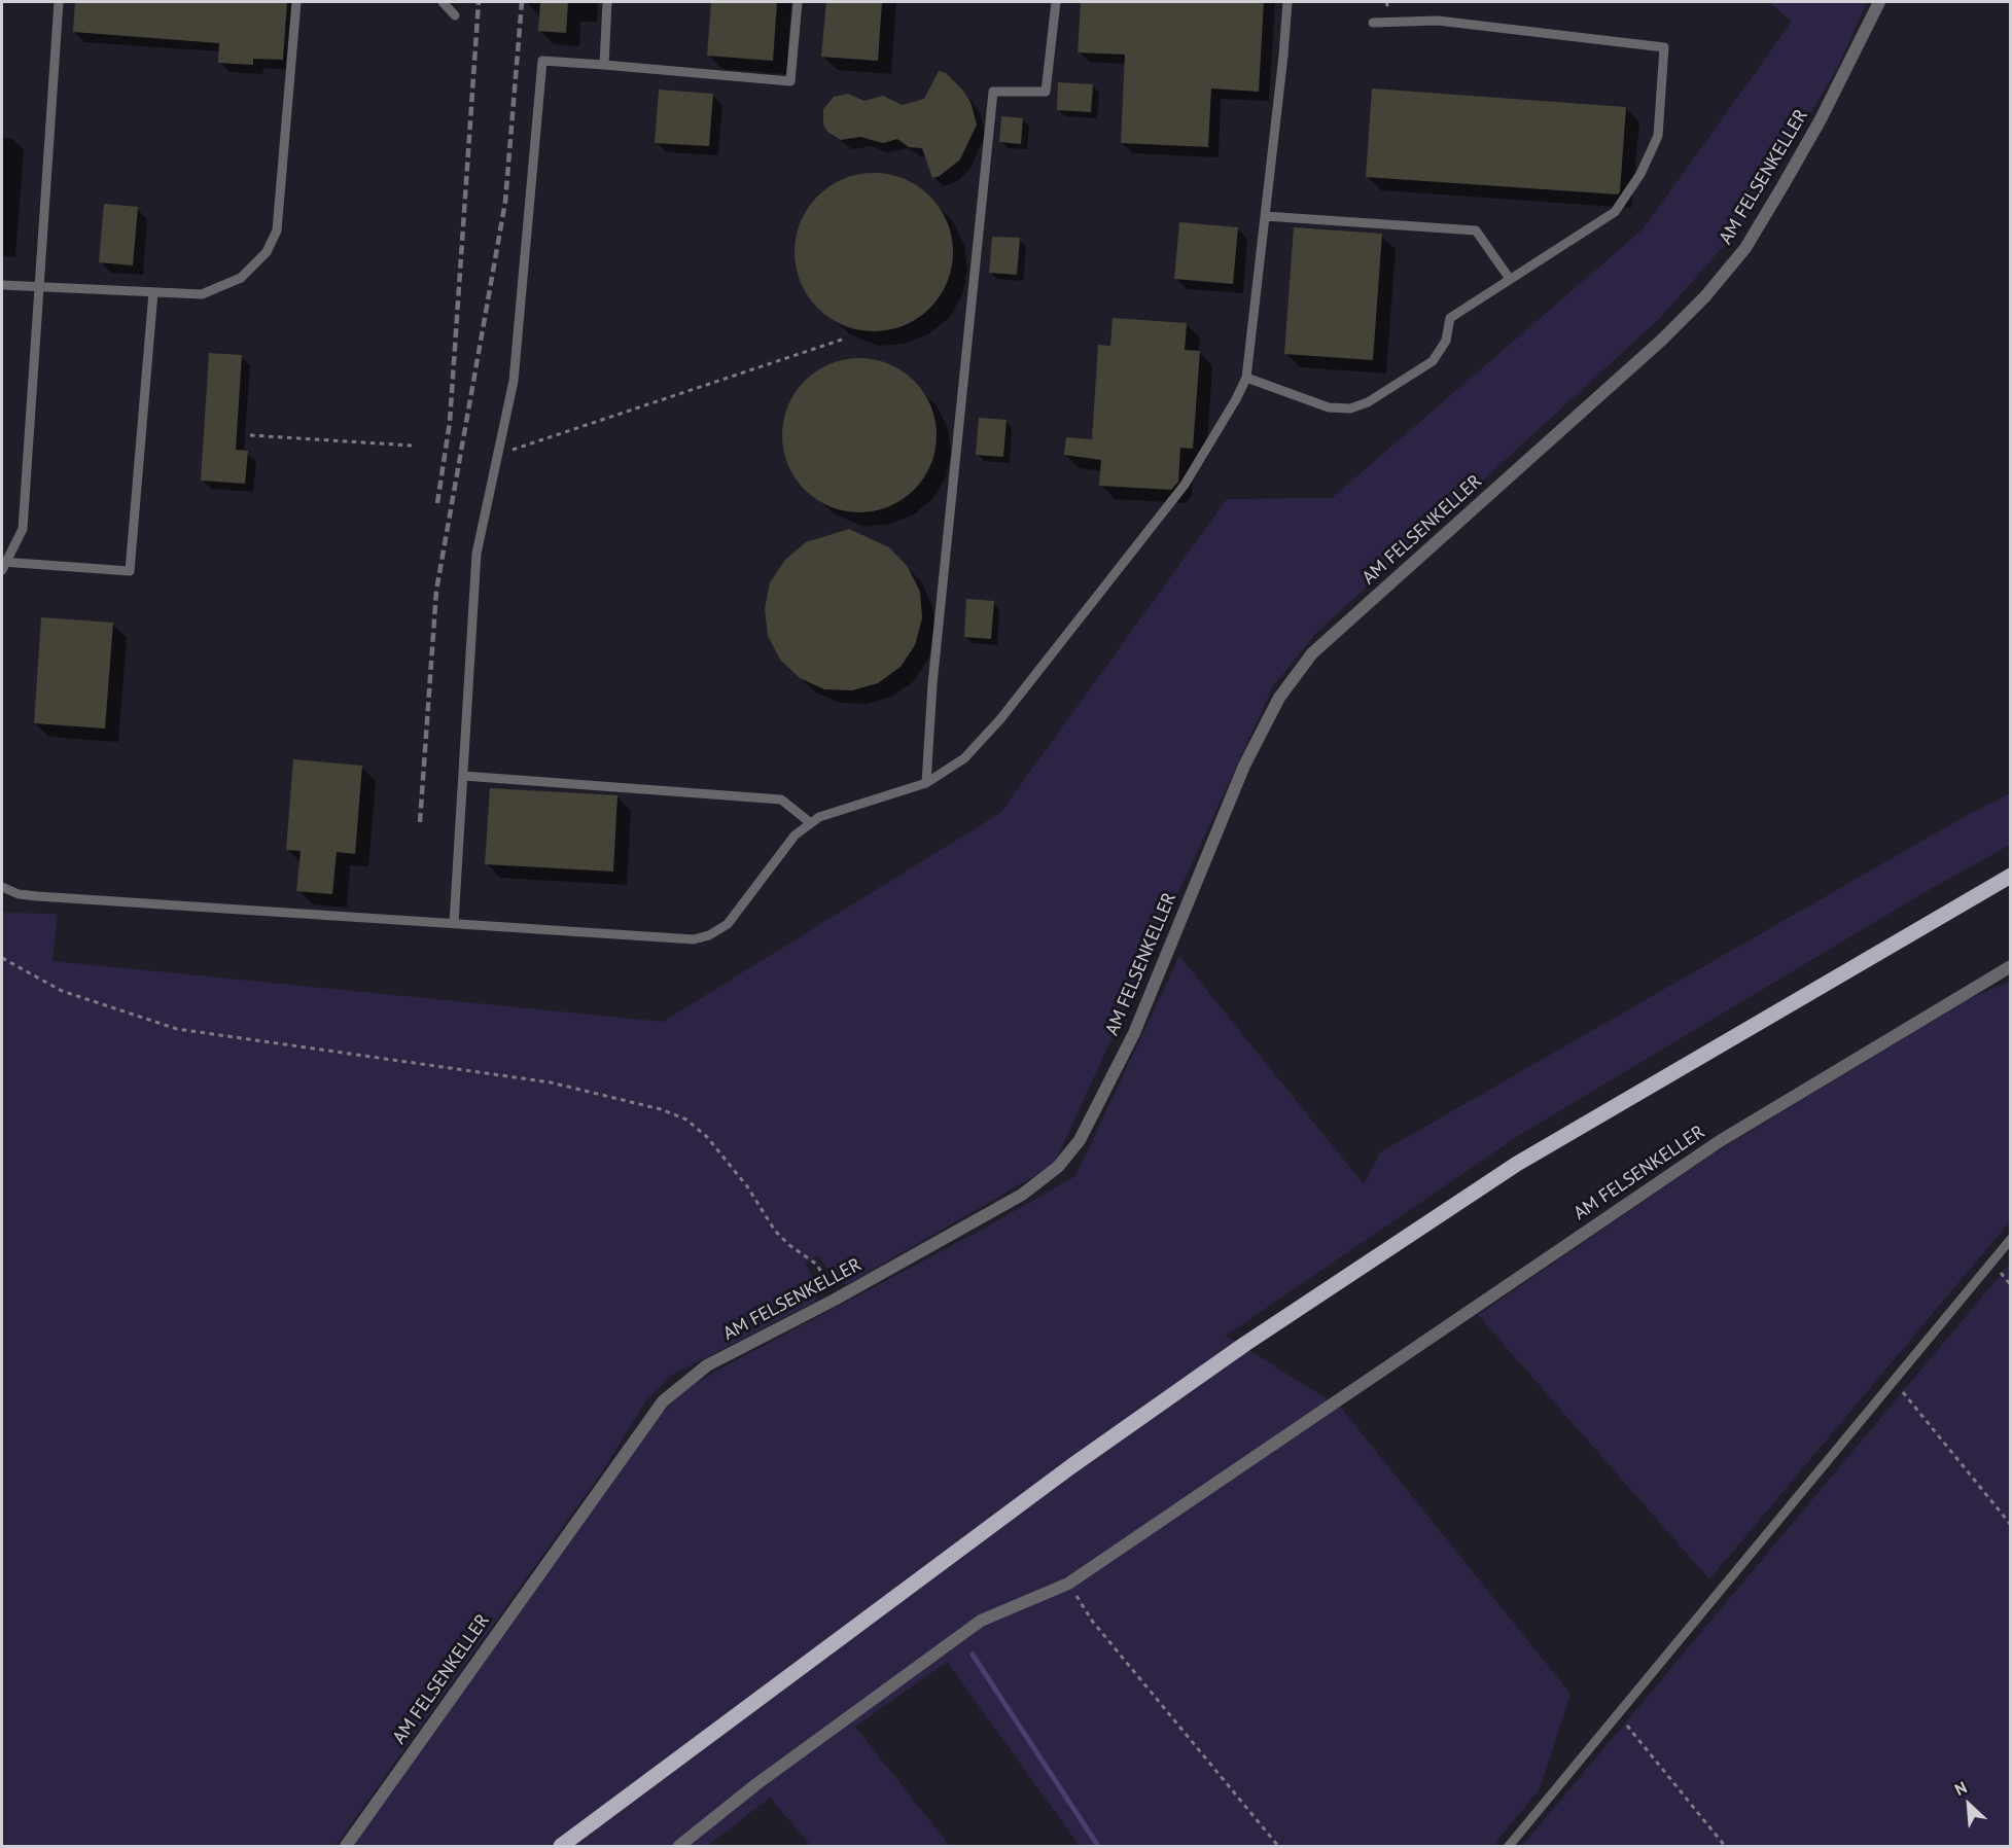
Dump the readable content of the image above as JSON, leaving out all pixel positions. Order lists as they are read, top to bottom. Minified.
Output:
{"streets":{"street":["AM FELSENKELLER"]},"north":"top left"}
